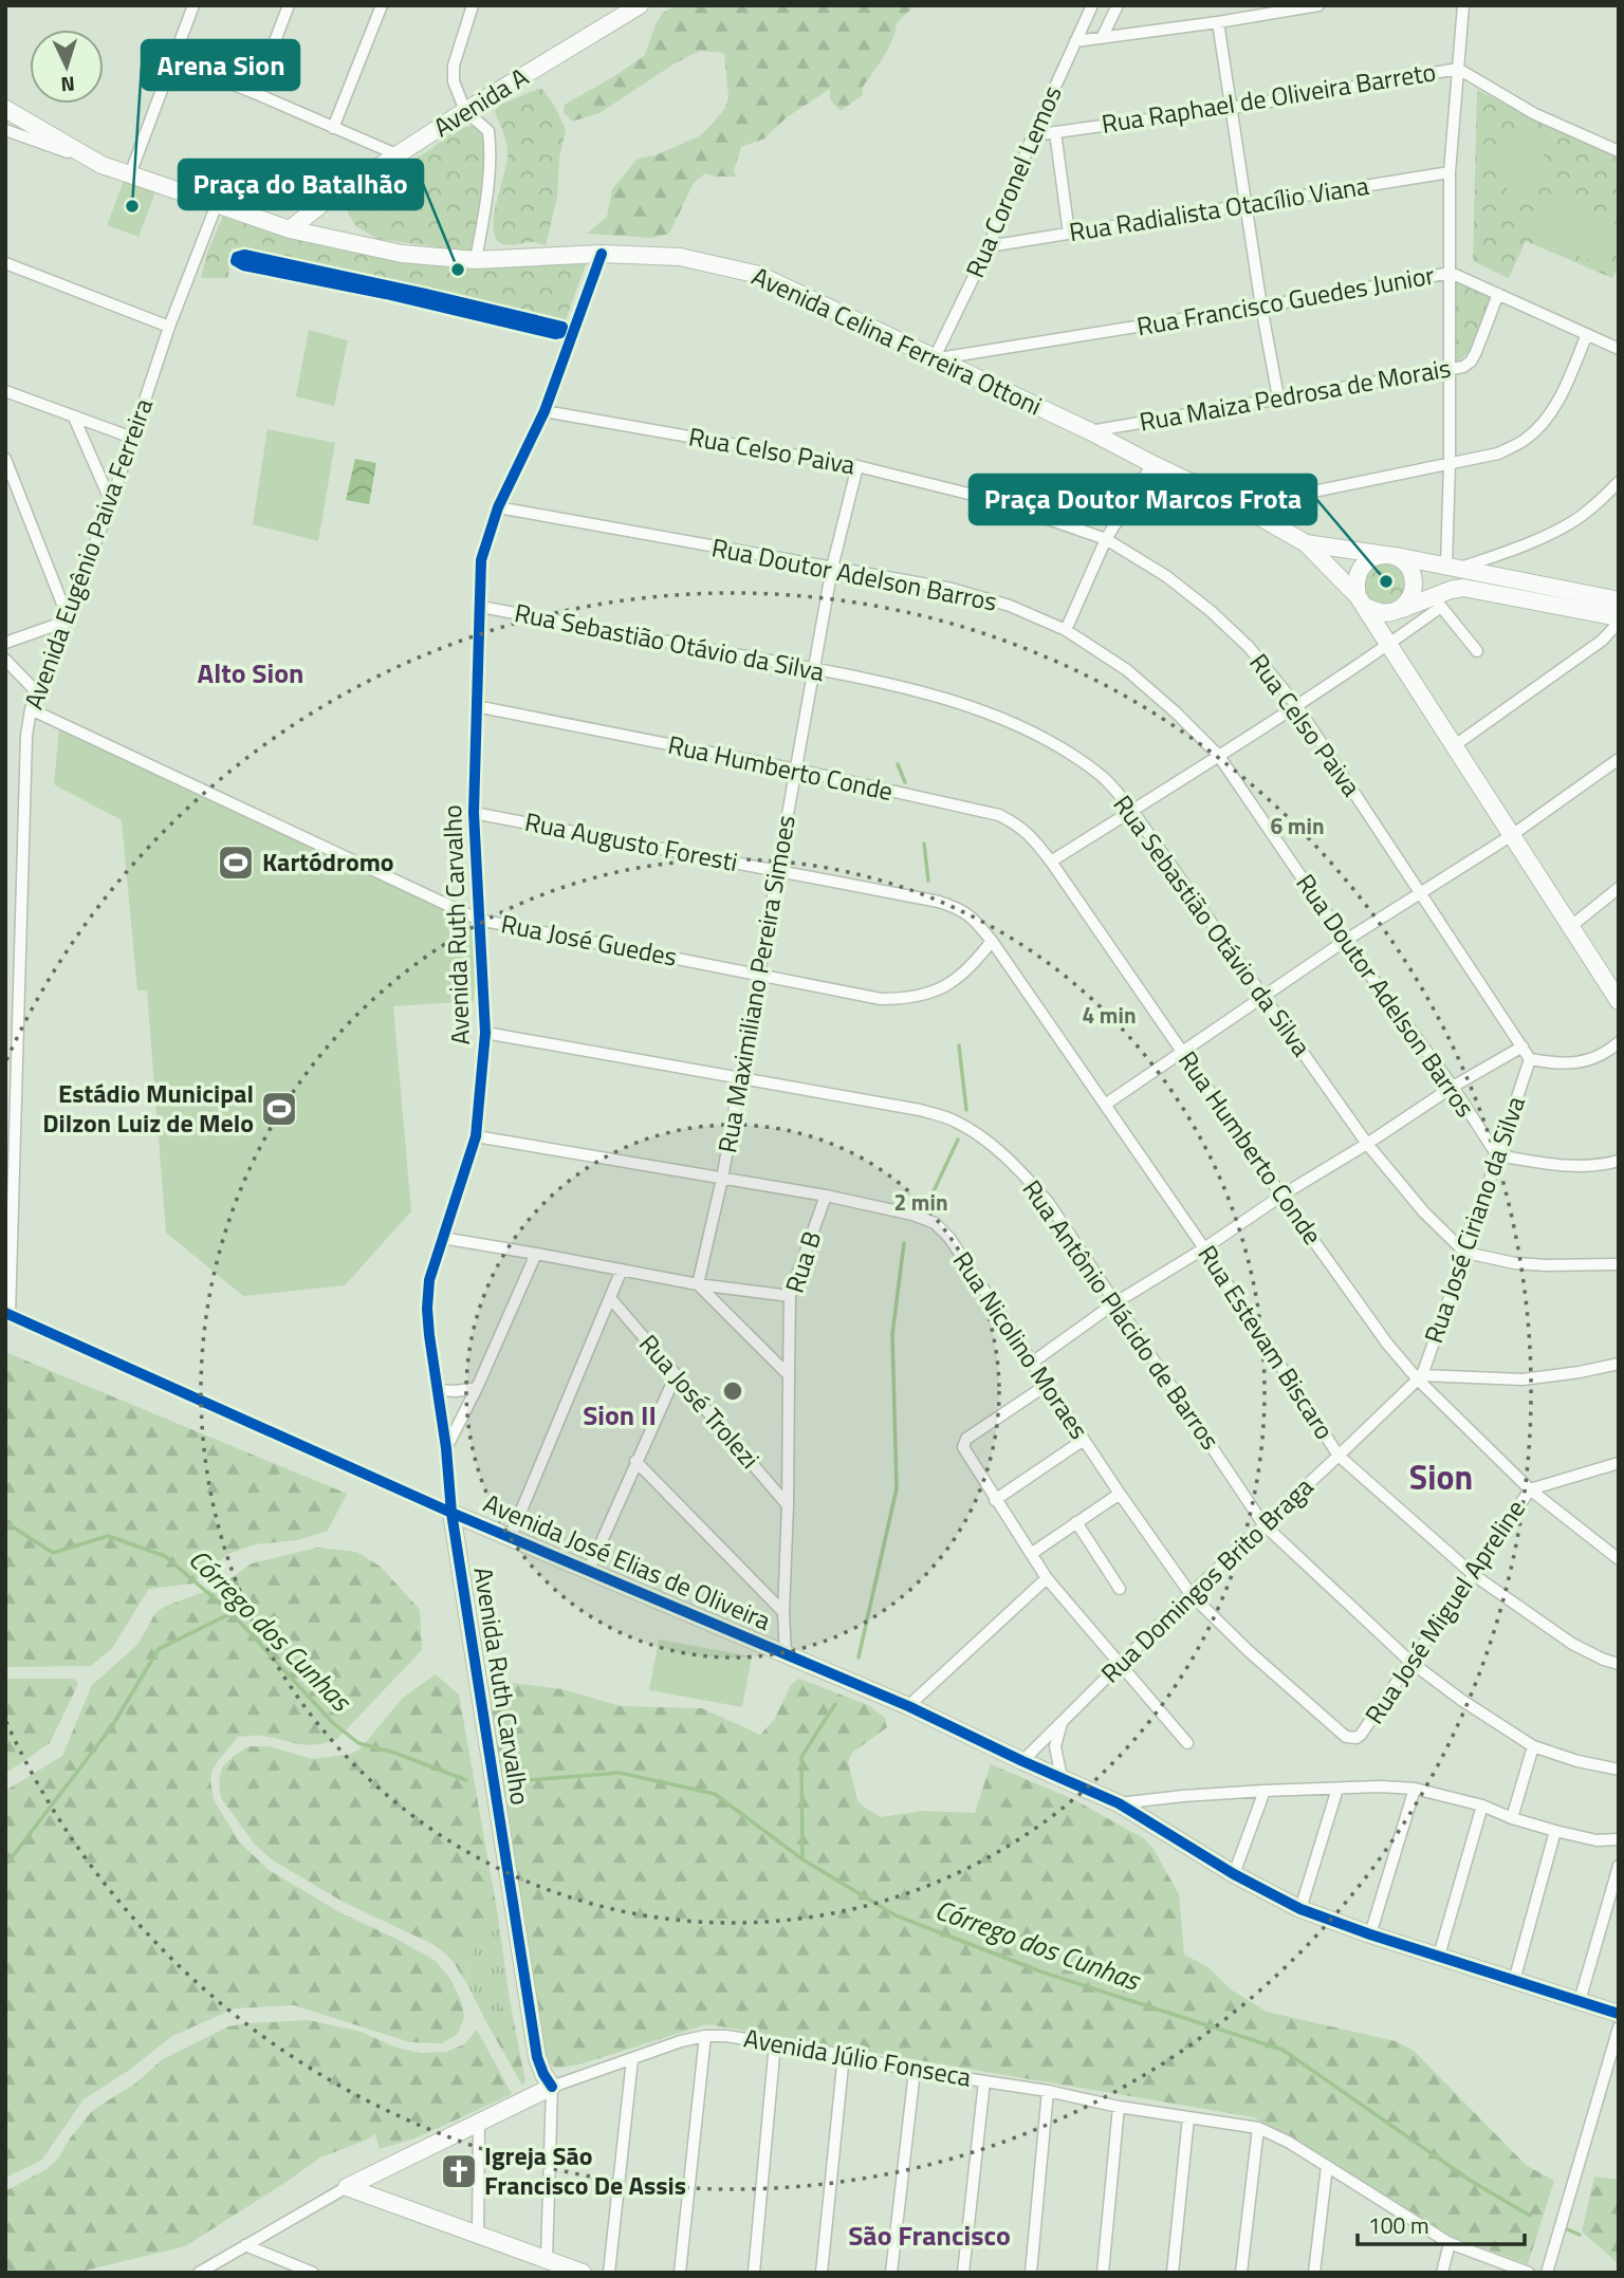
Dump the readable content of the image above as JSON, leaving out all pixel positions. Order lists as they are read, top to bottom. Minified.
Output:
{"streets":{"street":["Rua Raphael de Oliveira Barreto","Avenida A","Rua Coronel Lemos","Rua Radialista Otacílio Viana","Rua Francisco Guedes Junior","Avenida Celina Ferreira Ottoni","Rua Maiza Pedrosa de Morais","Rua Celso Paiva","Avenida Eugênio Paiva Ferreira","Rua Doutor Adelson Barros","Rua Sebastião Otávio da Silva","Rua Humberto Conde","Rua Augusto Foresti","Avenida Ruth Carvalho","Rua José Guedes","Rua Maximiliano Pereira Simoes","Rua José Ciriano da Silva","Rua B","Rua Antônio Plácido de Barros","Rua Estevam Biscaro","Rua Nicolino Moraes","Rua José Trolezi","Avenida José Elias de Oliveira","Rua Domingos Brito Braga","Rua José Miguel Apreline","Avenida Júlio Fonseca"]},"crossings":[["Rua Raphael de Oliveira Barreto","Rua Coronel Lemos"],["Avenida A","Avenida Celina Ferreira Ottoni"],["Rua Coronel Lemos","Rua Radialista Otacílio Viana"],["Rua Coronel Lemos","Rua Francisco Guedes Junior"],["Rua Coronel Lemos","Avenida Celina Ferreira Ottoni"],["Rua Francisco Guedes Junior","Avenida Celina Ferreira Ottoni"],["Rua Francisco Guedes Junior","Rua Maiza Pedrosa de Morais"],["Avenida Celina Ferreira Ottoni","Rua Maiza Pedrosa de Morais"],["Avenida Celina Ferreira Ottoni","Avenida Eugênio Paiva Ferreira"],["Avenida Celina Ferreira Ottoni","Avenida Ruth Carvalho"],["Rua Celso Paiva","Avenida Ruth Carvalho"],["Rua Celso Paiva","Rua Maximiliano Pereira Simoes"],["Rua Celso Paiva","Rua José Ciriano da Silva"],["Avenida Eugênio Paiva Ferreira","Rua José Guedes"],["Avenida Eugênio Paiva Ferreira","Avenida José Elias de Oliveira"],["Rua Doutor Adelson Barros","Avenida Ruth Carvalho"],["Rua Doutor Adelson Barros","Rua Maximiliano Pereira Simoes"],["Rua Doutor Adelson Barros","Rua José Ciriano da Silva"],["Rua Sebastião Otávio da Silva","Avenida Ruth Carvalho"],["Rua Sebastião Otávio da Silva","Rua Maximiliano Pereira Simoes"],["Rua Sebastião Otávio da Silva","Rua José Ciriano da Silva"],["Rua Humberto Conde","Avenida Ruth Carvalho"],["Rua Humberto Conde","Rua Maximiliano Pereira Simoes"],["Rua Humberto Conde","Rua José Ciriano da Silva"],["Rua Humberto Conde","Rua Domingos Brito Braga"],["Rua Humberto Conde","Rua José Miguel Apreline"],["Rua Augusto Foresti","Avenida Ruth Carvalho"],["Rua Augusto Foresti","Rua José Guedes"],["Rua Augusto Foresti","Rua Maximiliano Pereira Simoes"],["Rua Augusto Foresti","Rua Estevam Biscaro"],["Avenida Ruth Carvalho","Rua José Guedes"],["Avenida Ruth Carvalho","Rua Antônio Plácido de Barros"],["Avenida Ruth Carvalho","Rua Nicolino Moraes"],["Avenida Ruth Carvalho","Avenida José Elias de Oliveira"],["Avenida Ruth Carvalho","Avenida Júlio Fonseca"],["Rua José Guedes","Rua Maximiliano Pereira Simoes"],["Rua José Guedes","Rua Estevam Biscaro"],["Rua Maximiliano Pereira Simoes","Rua Antônio Plácido de Barros"],["Rua Maximiliano Pereira Simoes","Rua Nicolino Moraes"],["Rua José Ciriano da Silva","Rua Domingos Brito Braga"],["Rua B","Rua Nicolino Moraes"],["Rua B","Rua José Trolezi"],["Rua B","Avenida José Elias de Oliveira"],["Rua Antônio Plácido de Barros","Rua Domingos Brito Braga"],["Rua Antônio Plácido de Barros","Rua José Miguel Apreline"],["Rua Estevam Biscaro","Rua Domingos Brito Braga"],["Rua Estevam Biscaro","Rua José Miguel Apreline"],["Rua Nicolino Moraes","Rua Domingos Brito Braga"],["Rua Nicolino Moraes","Rua José Miguel Apreline"],["Avenida José Elias de Oliveira","Rua Domingos Brito Braga"]],"districts":["Alto Sion","Sion II","Sion","São Francisco"],"water":["Córrego dos Cunhas"],"places":{"other":["Arena Sion","Praça do Batalhão","Praça Doutor Marcos Frota"],"sports":["Kartódromo","Estádio Municipal Dilzon Luiz de Melo"],"church":["Igreja São Francisco De Assis"]},"scale_bar":"100 m","north":"bottom","rings":["6 min","4 min","2 min"]}
